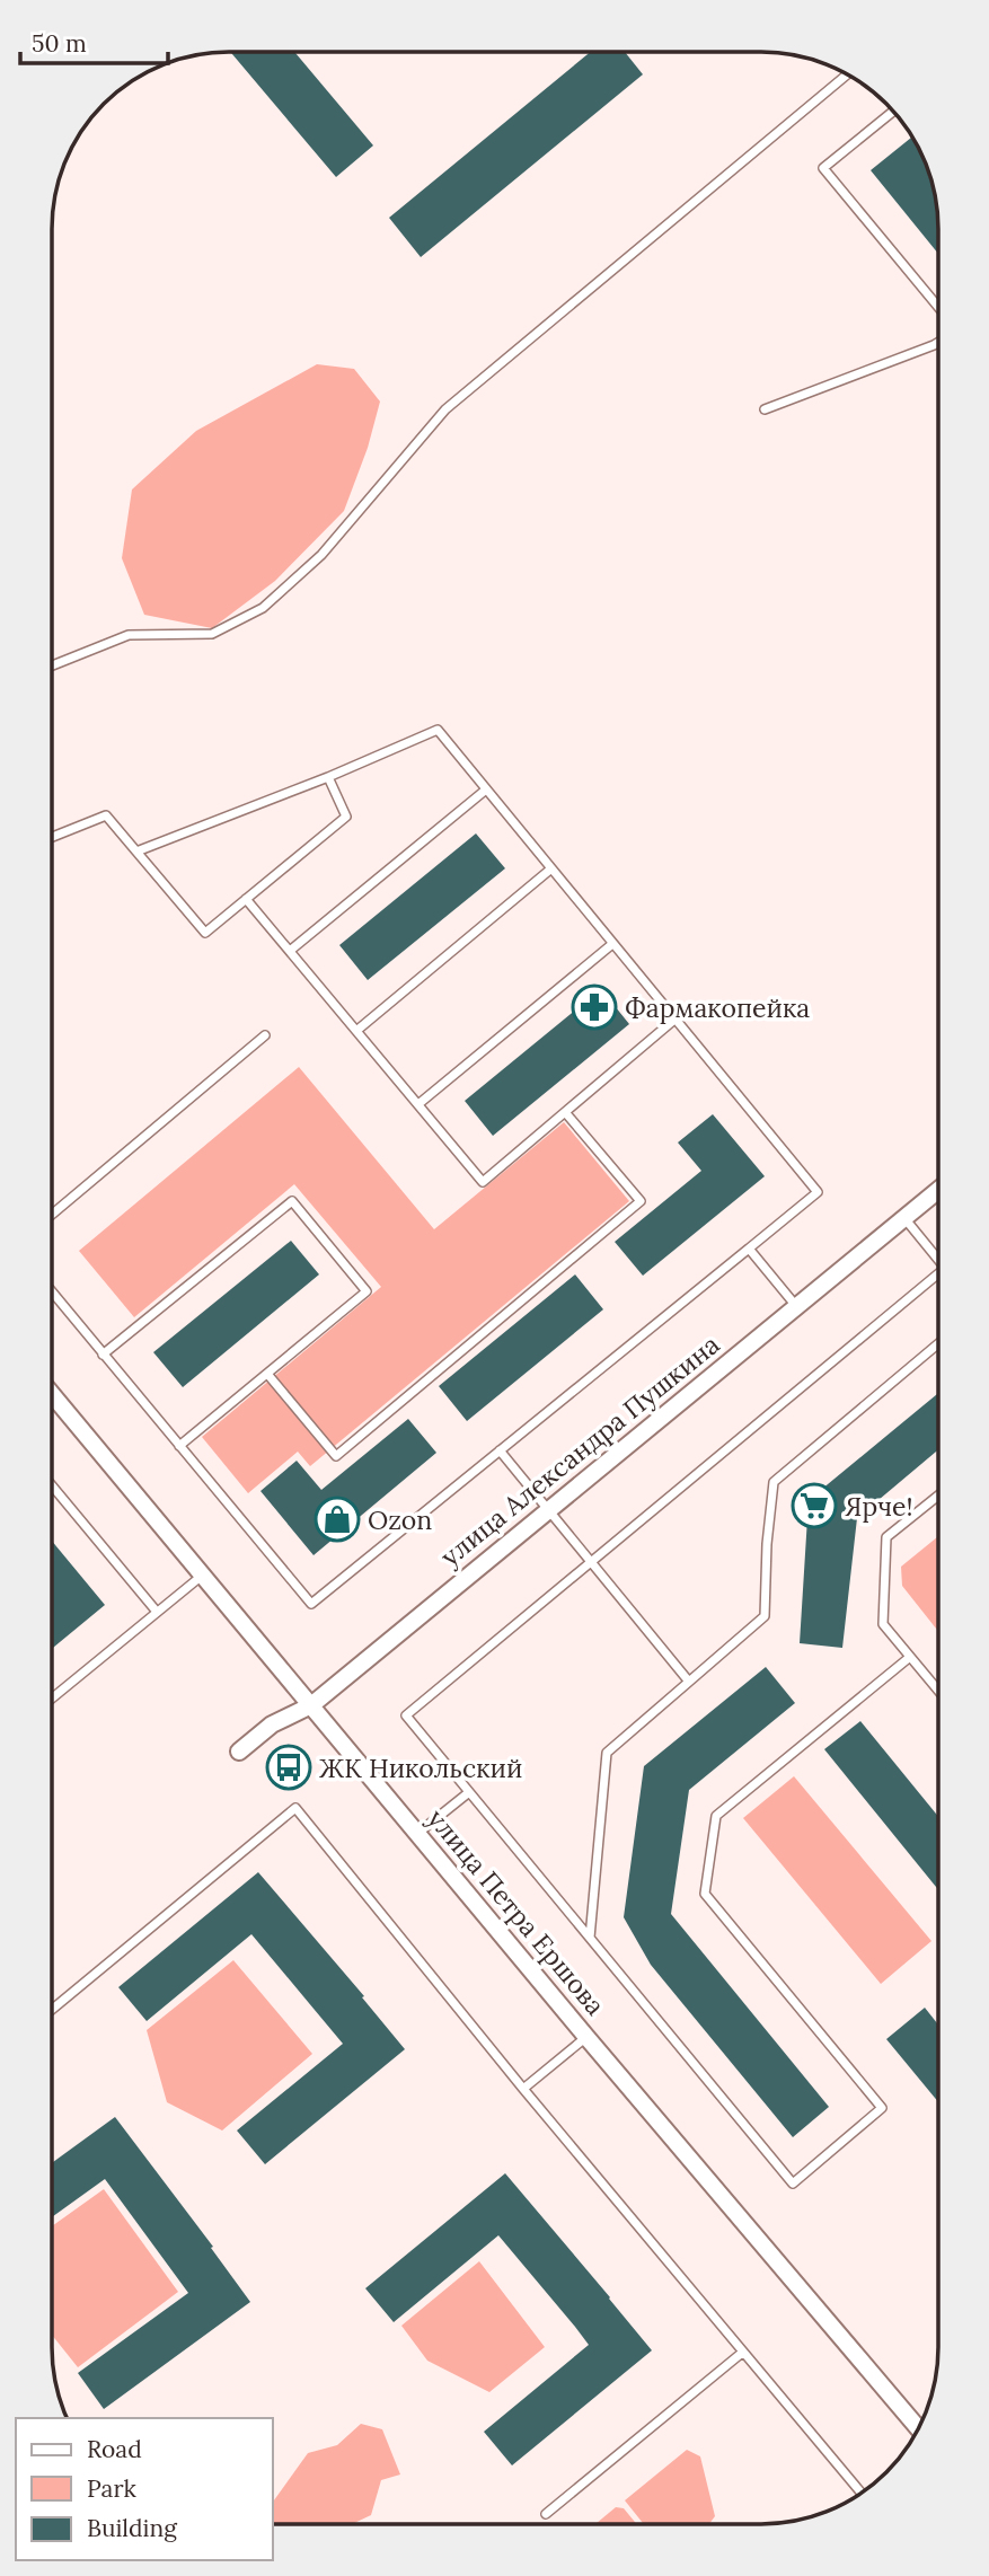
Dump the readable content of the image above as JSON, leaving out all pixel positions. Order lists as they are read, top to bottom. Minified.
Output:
{"streets":{"street":["улица Александра Пушкина","улица Петра Ершова"]},"crossings":[["улица Александра Пушкина","улица Петра Ершова"]],"places":{"pharmacy":["Фармакопейка"],"supermarket":["Ярче!"],"shop":["Ozon"],"bus stop":["ЖК Никольский"]},"legend":["Road","Park","Building"],"scale_bar":"50 m"}
